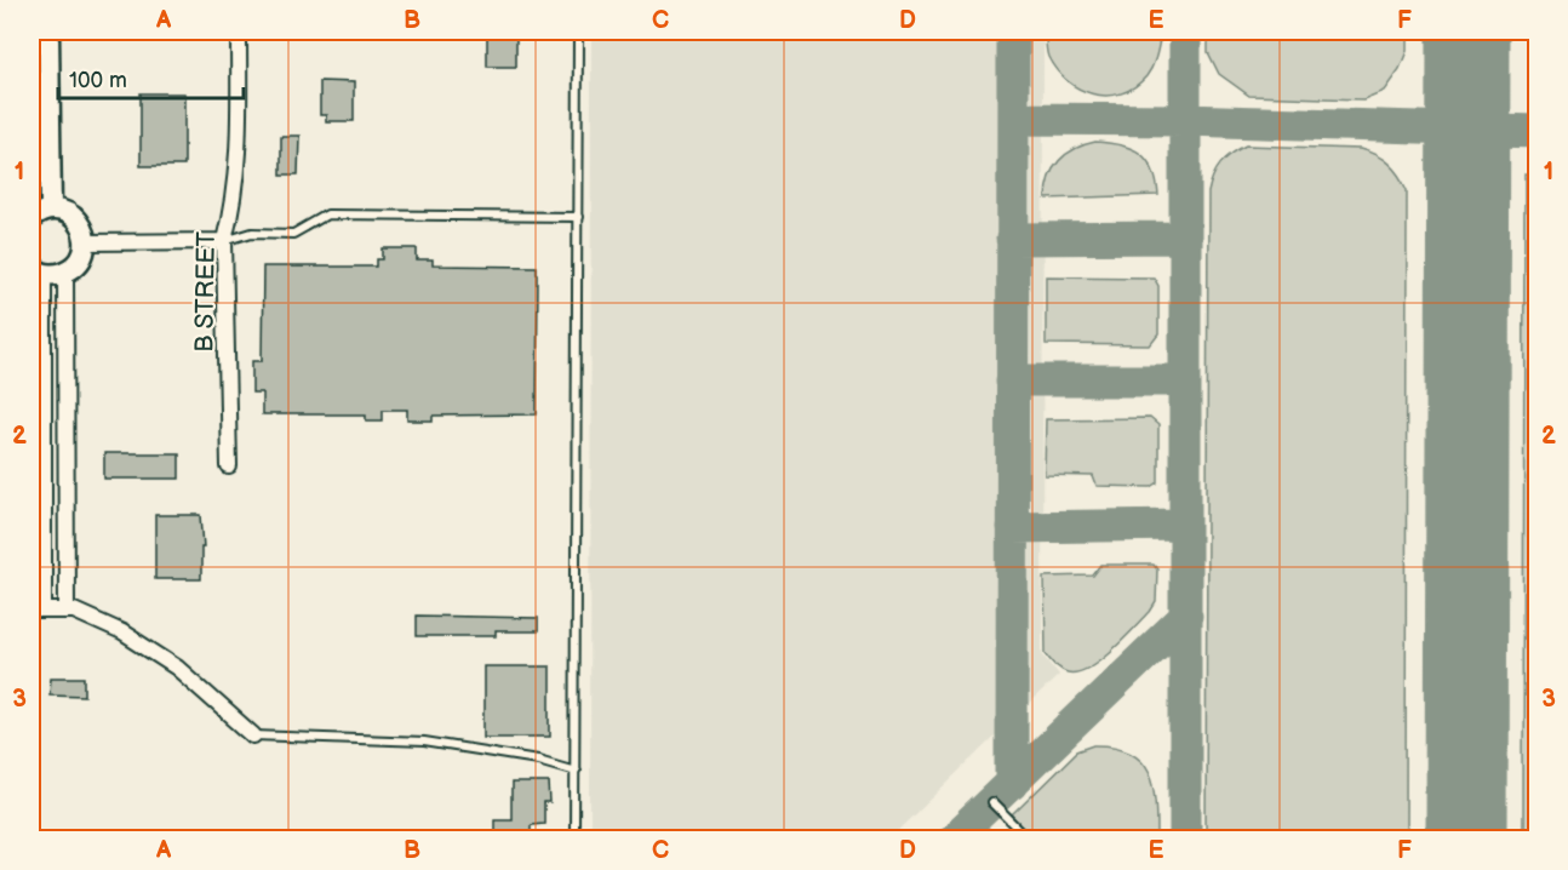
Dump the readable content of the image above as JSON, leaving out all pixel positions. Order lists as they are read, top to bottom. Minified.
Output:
{"streets":{"street":["B STREET"]},"scale_bar":"100 m","grid":{"columns":["A","B","C","D","E","F"],"rows":["1","2","3"]}}
